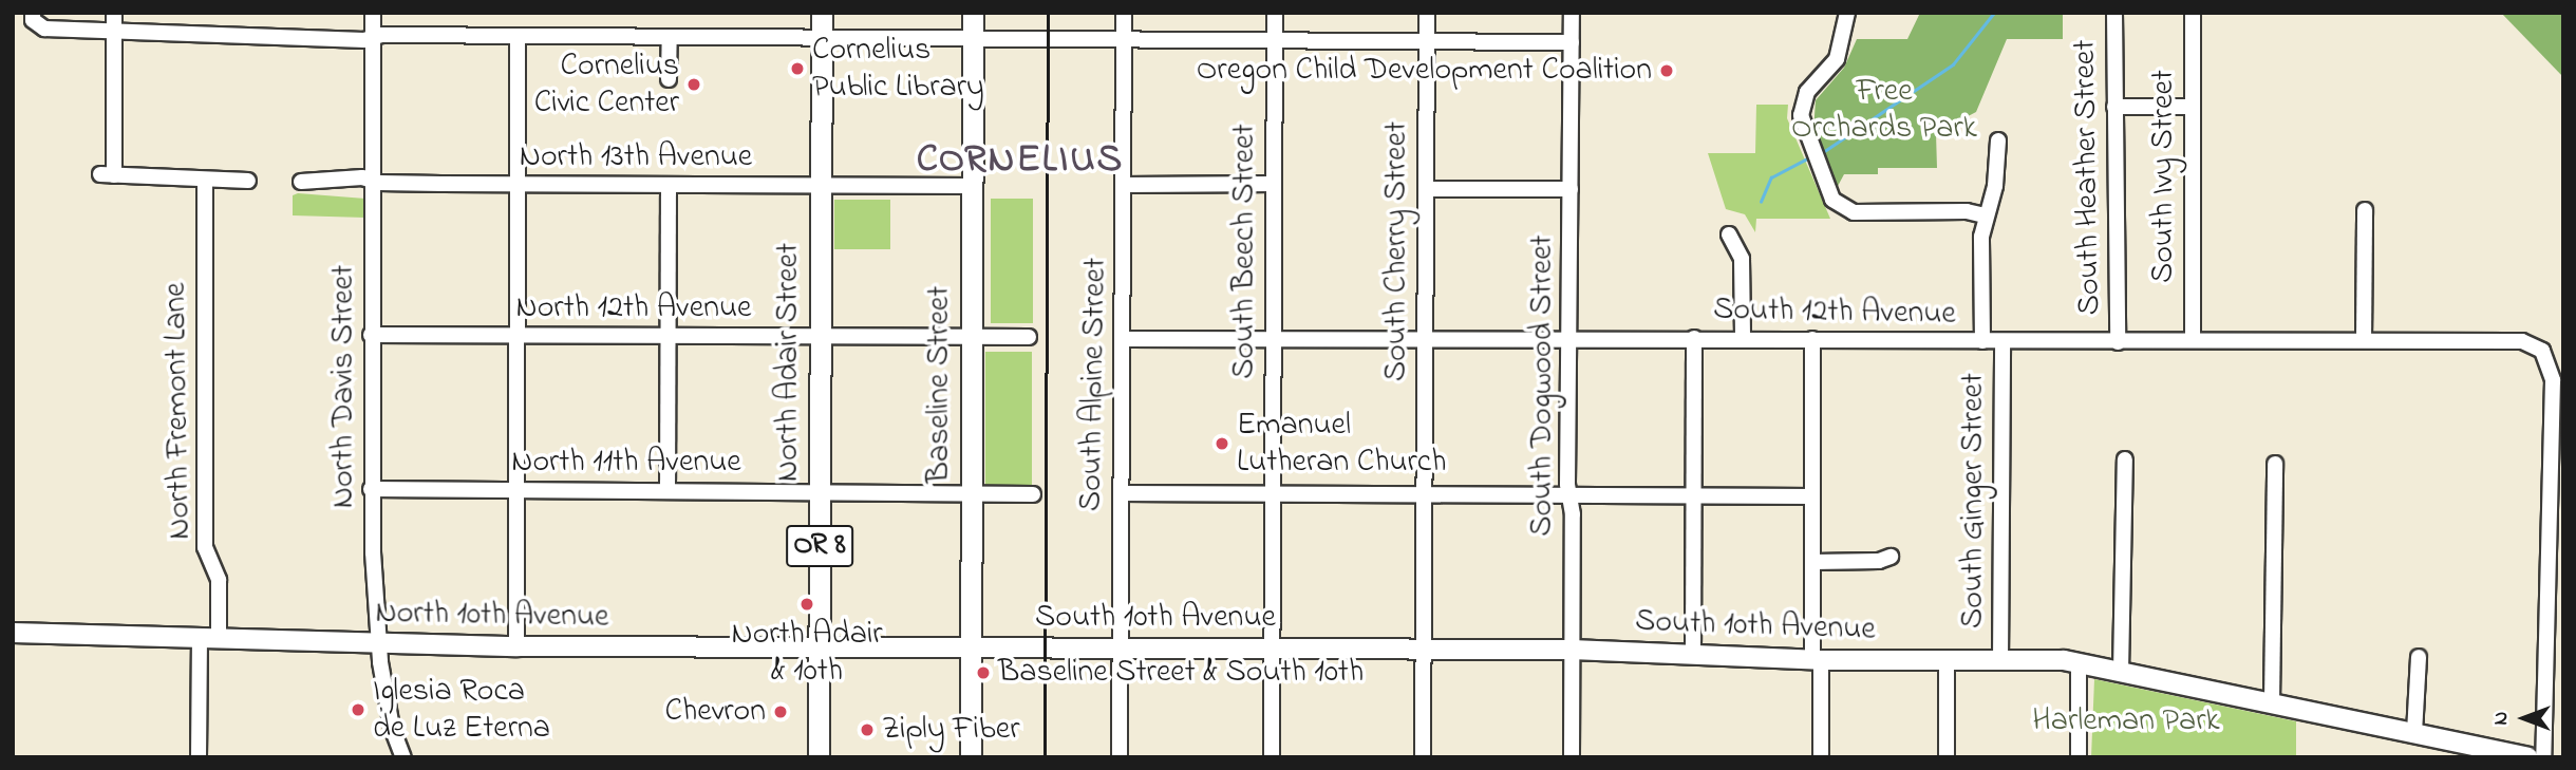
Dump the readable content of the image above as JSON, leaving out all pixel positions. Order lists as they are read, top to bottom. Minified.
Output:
{"streets":{"highway":["North Adair Street","Baseline Street","OR 8"],"main road":["North 10th Avenue","South 10th Avenue"],"street":["North 13th Avenue","South Ivy Street","South Heather Street","South Beech Street","South Cherry Street","North 12th Avenue","South 12th Avenue","South Alpine Street","South Dogwood Street","North Davis Street","North Fremont Lane","North 11th Avenue","South Ginger Street"]},"crossings":[["North 13th Avenue","North Adair Street"],["North 13th Avenue","Baseline Street"],["North 13th Avenue","North Davis Street"],["South Ivy Street","South 12th Avenue"],["South Heather Street","South 12th Avenue"],["South Beech Street","South 12th Avenue"],["South Beech Street","South 10th Avenue"],["South Cherry Street","South 12th Avenue"],["South Cherry Street","South 10th Avenue"],["North 12th Avenue","North Adair Street"],["North 12th Avenue","Baseline Street"],["North 12th Avenue","North Davis Street"],["South 12th Avenue","South Alpine Street"],["South 12th Avenue","South Dogwood Street"],["South 12th Avenue","South Ginger Street"],["North Adair Street","North 11th Avenue"],["North Adair Street","North 10th Avenue"],["Baseline Street","North 11th Avenue"],["Baseline Street","North 10th Avenue"],["Baseline Street","South 10th Avenue"],["South Alpine Street","South 10th Avenue"],["South Dogwood Street","South 10th Avenue"],["North Davis Street","North 11th Avenue"],["North Davis Street","North 10th Avenue"],["North Fremont Lane","North 10th Avenue"],["South Ginger Street","South 10th Avenue"],["North 10th Avenue","South 10th Avenue"]],"districts":["CORNELIUS"],"parks":["Free Orchards Park","Harleman Park"],"places":["Cornelius Public Library","Oregon Child Development Coalition","Cornelius Civic Center","Emanuel Lutheran Church","North Adair & 10th","Baseline Street & South 10th","Iglesia Roca de Luz Eterna","Chevron","Ziply Fiber"],"north":"left"}
